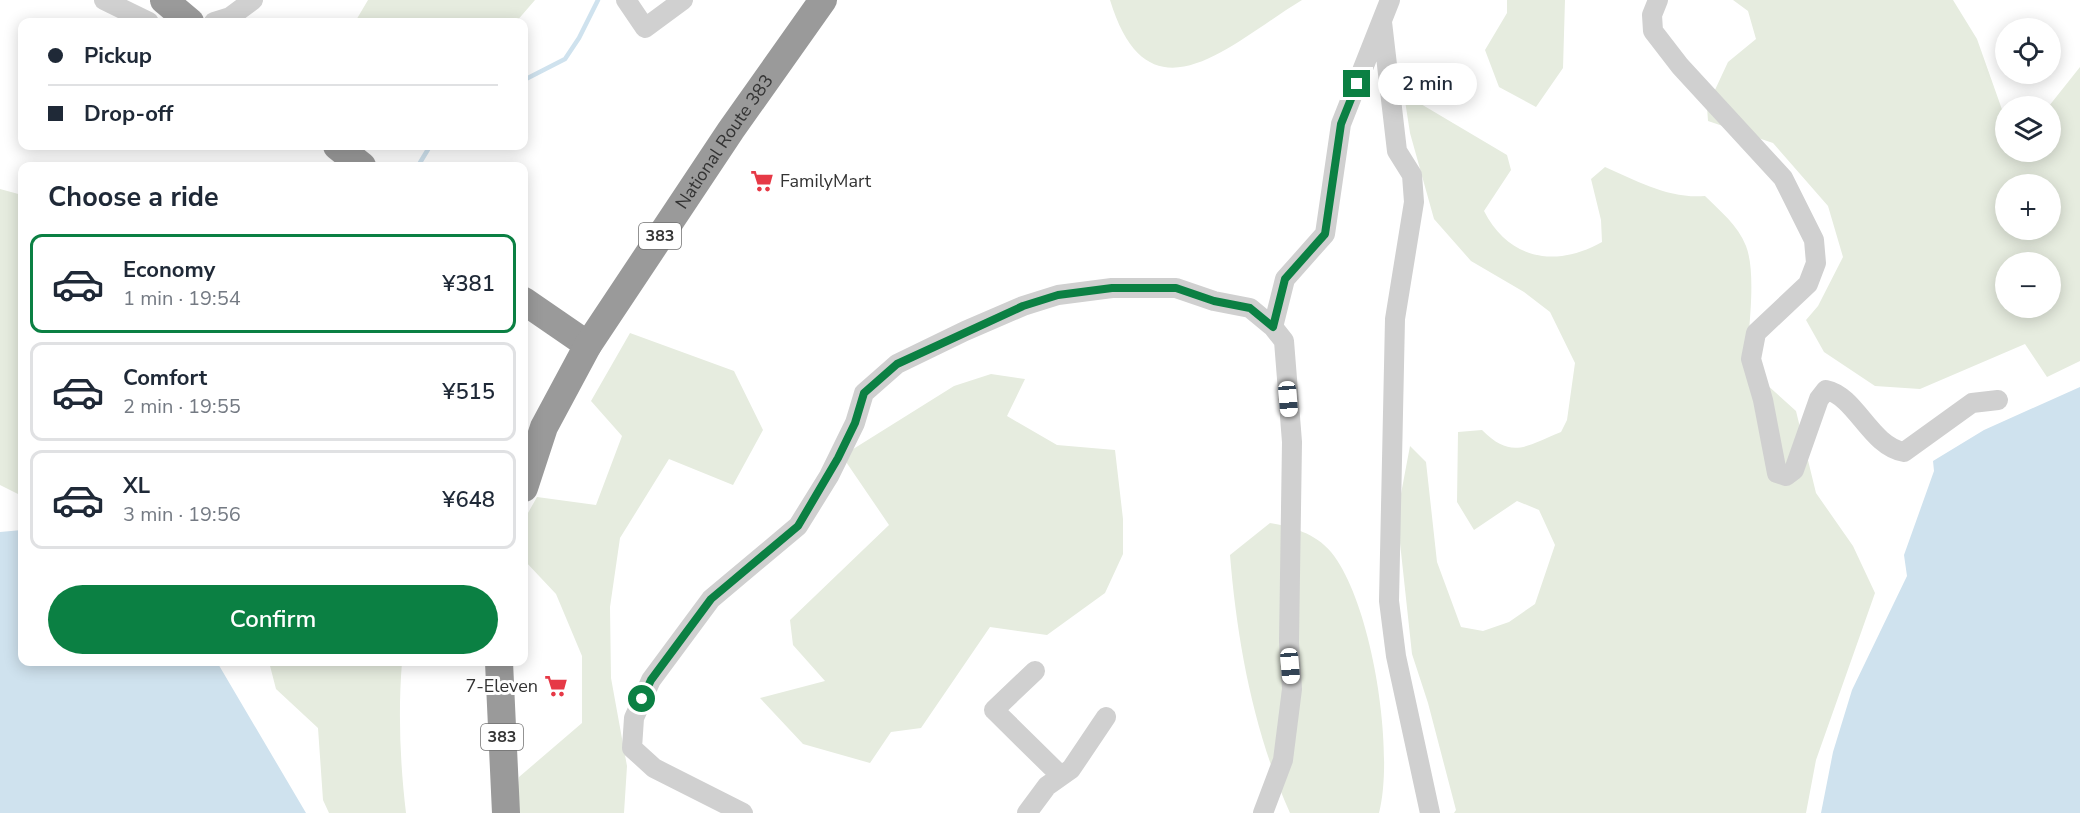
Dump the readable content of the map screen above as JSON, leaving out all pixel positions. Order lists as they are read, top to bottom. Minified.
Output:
{"streets":{"highway":["National Route 383","383"]},"places":{"supermarket":["FamilyMart","7-Eleven"]},"page":{"map_buttons":["+","−"],"banner":["Pickup","Drop-off"],"bubble":"2 min","heading":"Choose a ride","list":[{"name":"Economy","note":"1 min · 19:54","value":"¥381"},{"name":"Comfort","note":"2 min · 19:55","value":"¥515"},{"name":"XL","note":"3 min · 19:56","value":"¥648"}],"buttons":"Confirm"}}
